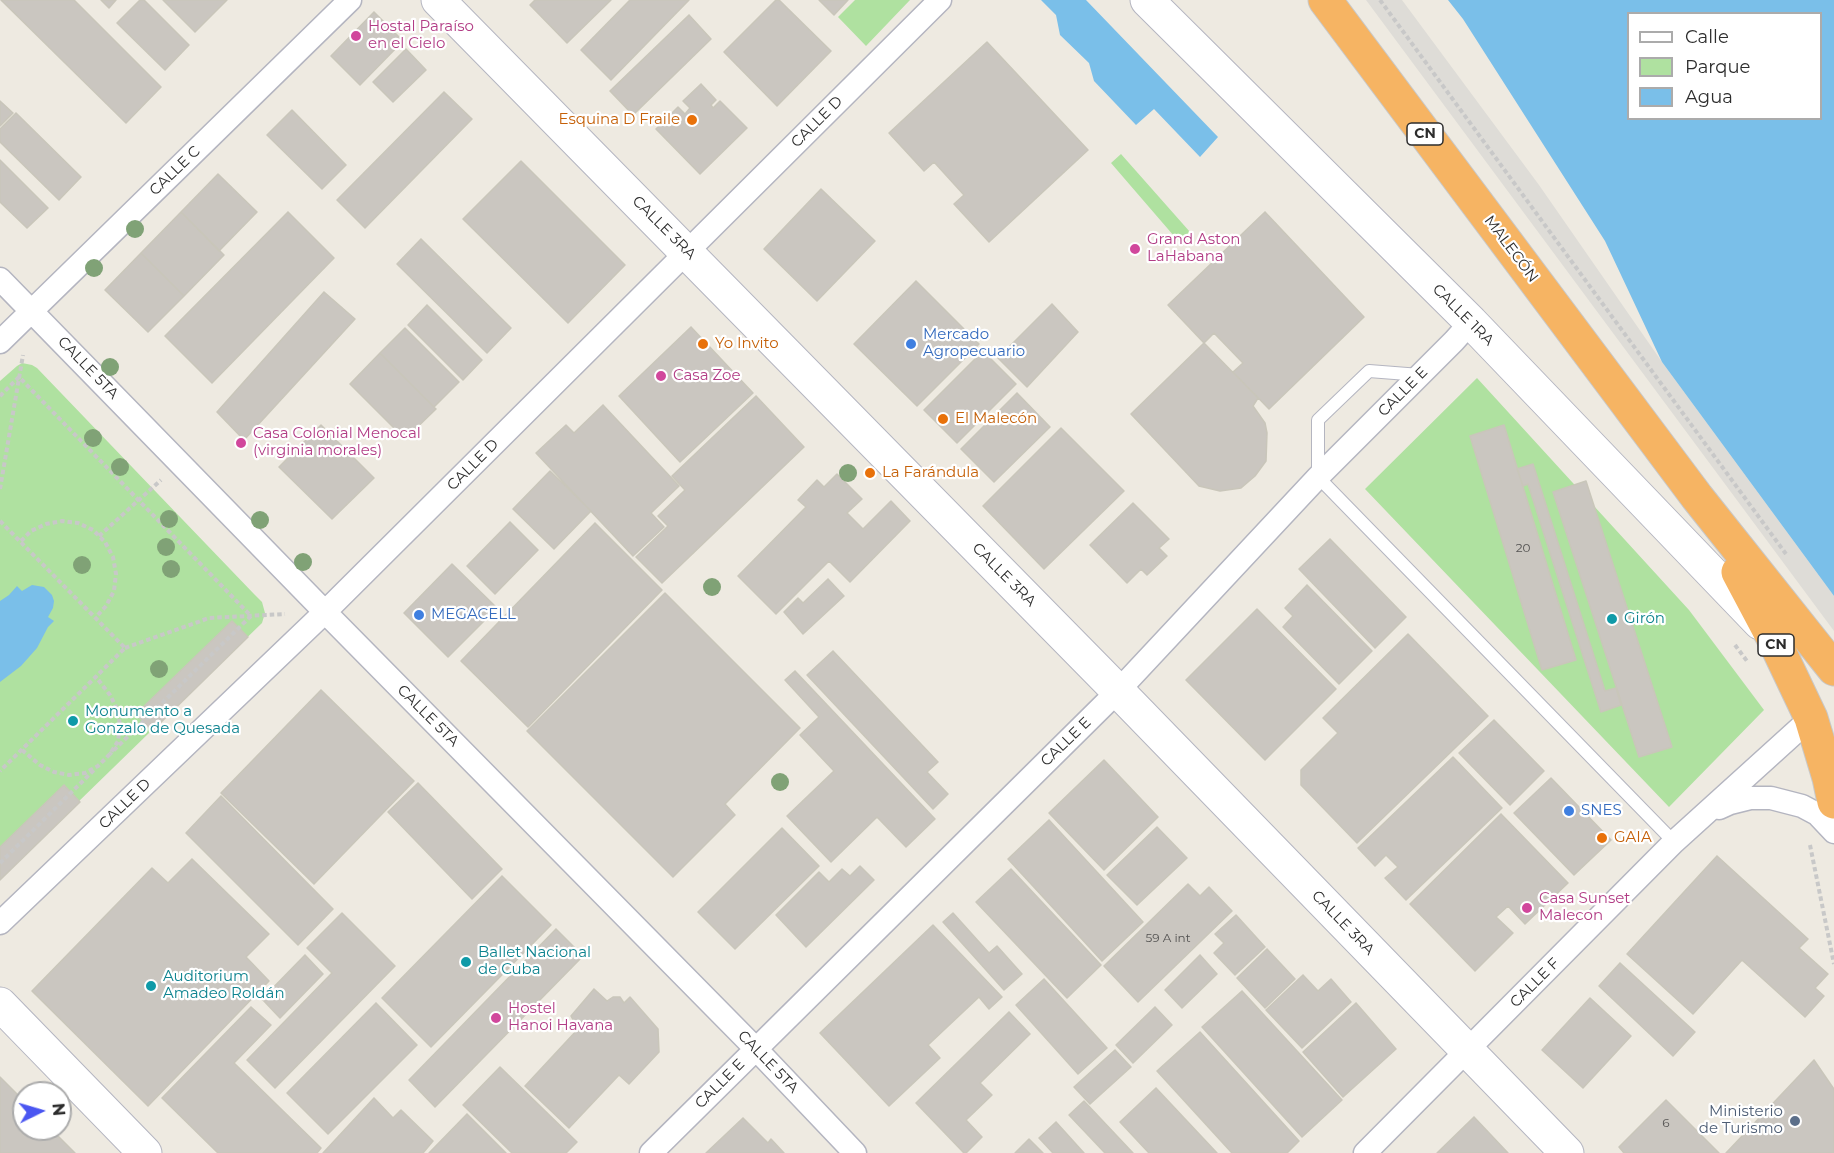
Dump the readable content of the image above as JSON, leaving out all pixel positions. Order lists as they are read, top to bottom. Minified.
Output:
{"streets":{"highway":["CN","MALECÓN"],"street":["CALLE D","CALLE C","CALLE 3RA","CALLE 1RA","CALLE 5TA","CALLE E","CALLE F"]},"crossings":[["CALLE D","CALLE 3RA"],["CALLE D","CALLE 5TA"],["CALLE C","CALLE 5TA"],["CALLE 3RA","CALLE E"],["CALLE 3RA","CALLE F"],["MALECÓN","CALLE 1RA"],["MALECÓN","CALLE F"],["CALLE 1RA","CALLE E"],["CALLE 5TA","CALLE E"]],"places":["Hostal Paraíso en el Cielo","Esquina D Fraile","Grand Aston LaHabana","Yo Invito","Mercado Agropecuario","Casa Zoe","El Malecón","Casa Colonial Menocal (virginia morales)","La Farándula","MEGACELL","Girón","Monumento a Gonzalo de Quesada","SNES","GAIA","Casa Sunset Malecon","Ballet Nacional de Cuba","Auditorium Amadeo Roldán","Hostel Hanoi Havana","Ministerio de Turismo"],"house_numbers":["20","59 A int","6"],"legend":["Calle","Parque","Agua"],"north":"right"}
